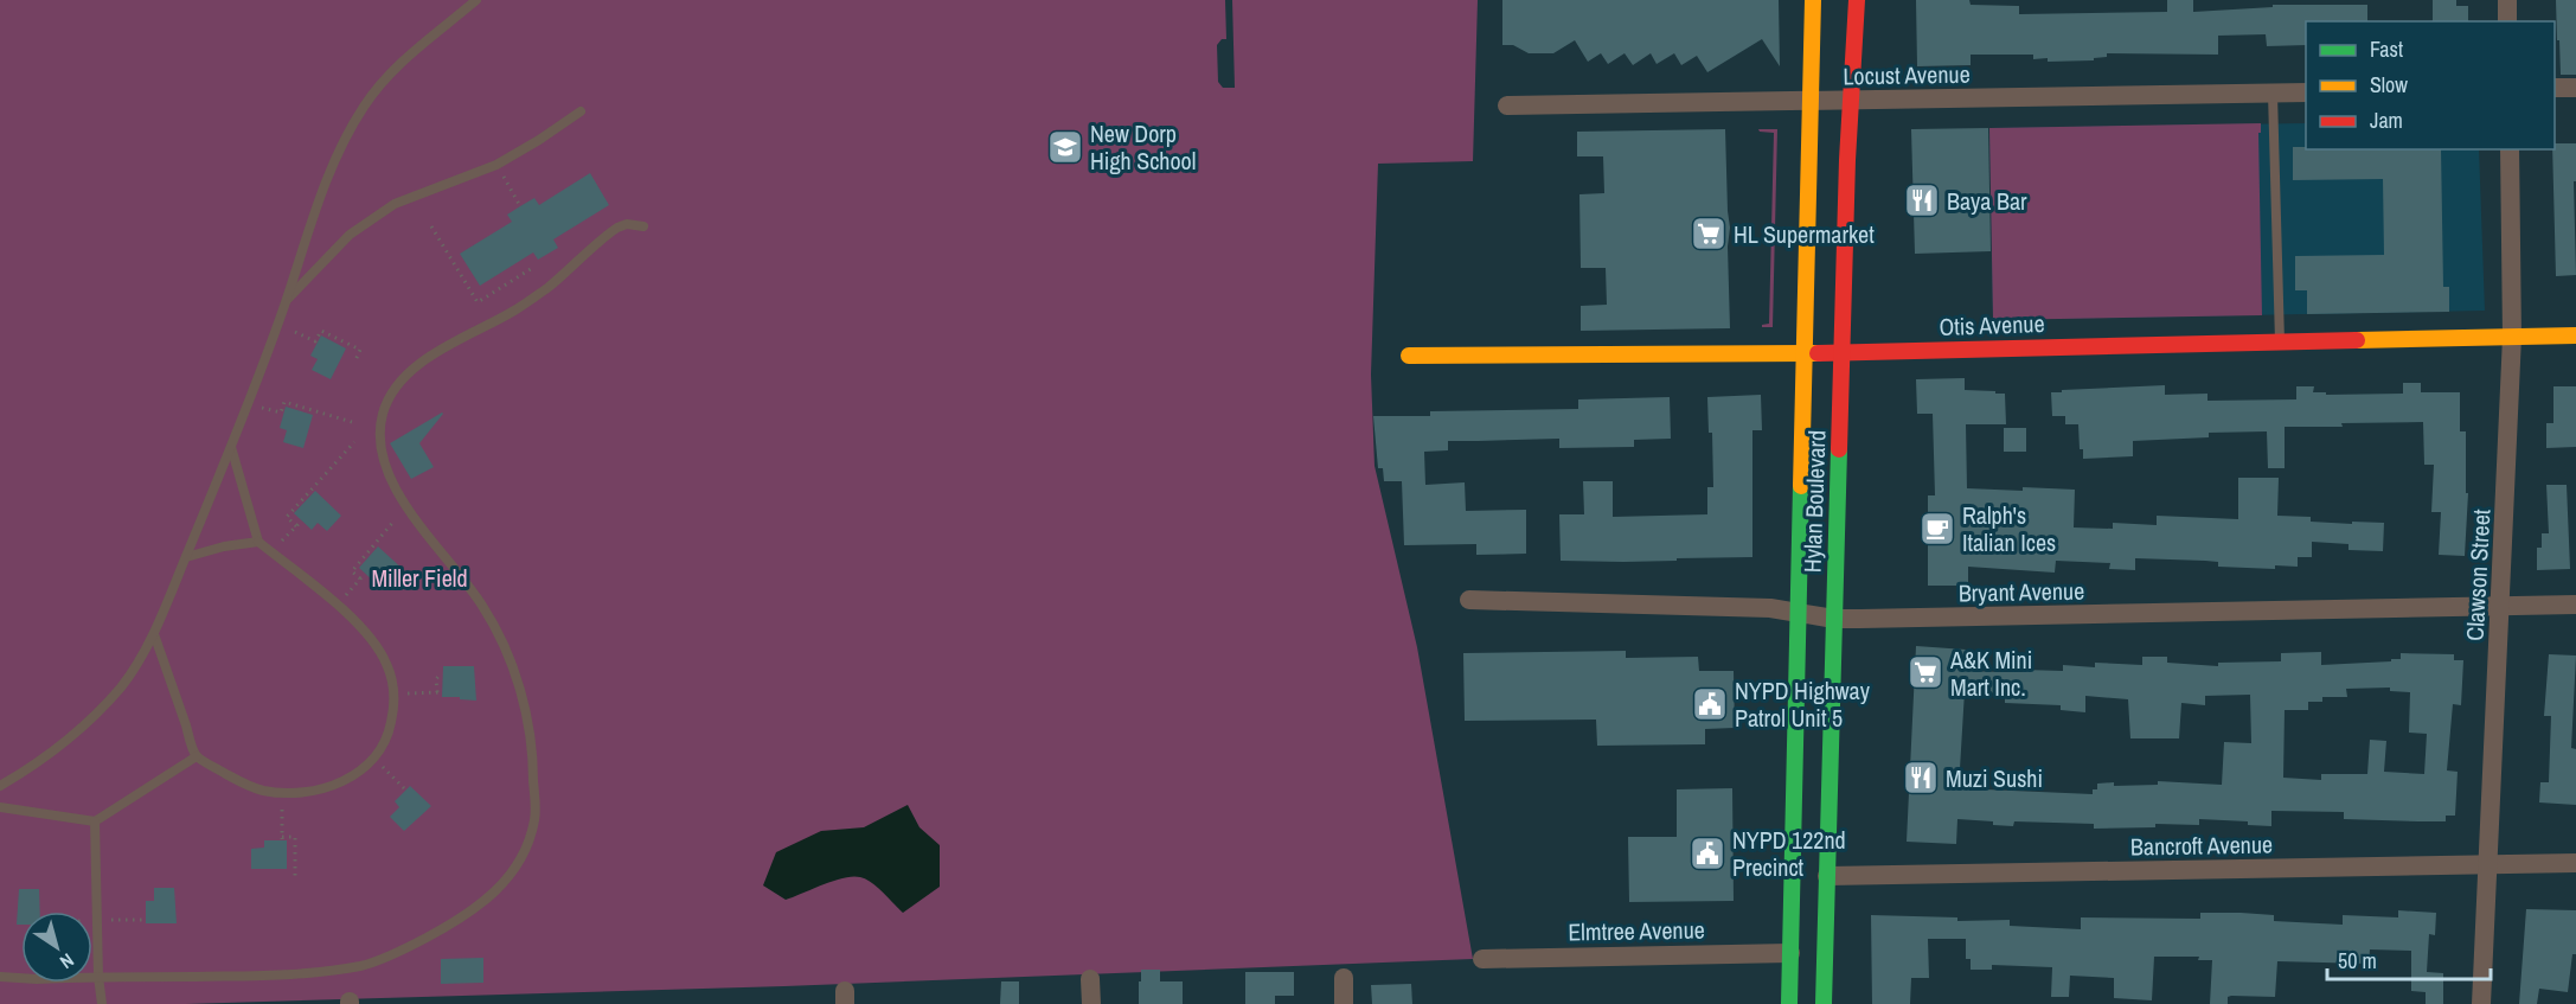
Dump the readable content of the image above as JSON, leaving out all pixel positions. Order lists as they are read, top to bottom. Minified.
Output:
{"streets":{"main road":["Otis Avenue","Hylan Boulevard"],"street":["Locust Avenue","Clawson Street","Bryant Avenue","Bancroft Avenue","Elmtree Avenue"]},"crossings":[["Locust Avenue","Hylan Boulevard"],["Otis Avenue","Hylan Boulevard"],["Otis Avenue","Clawson Street"],["Hylan Boulevard","Bryant Avenue"],["Hylan Boulevard","Bancroft Avenue"],["Hylan Boulevard","Elmtree Avenue"],["Clawson Street","Bryant Avenue"],["Clawson Street","Bancroft Avenue"]],"parks":["Miller Field"],"places":{"school or university":["New Dorp High School"],"restaurant":["Baya Bar","Muzi Sushi"],"supermarket":["HL Supermarket","A&K Mini Mart Inc."],"cafe":["Ralph's Italian Ices"],"public building":["NYPD Highway Patrol Unit 5","NYPD 122nd Precinct"]},"legend":["Fast","Slow","Jam"],"scale_bar":"50 m","north":"bottom right"}
